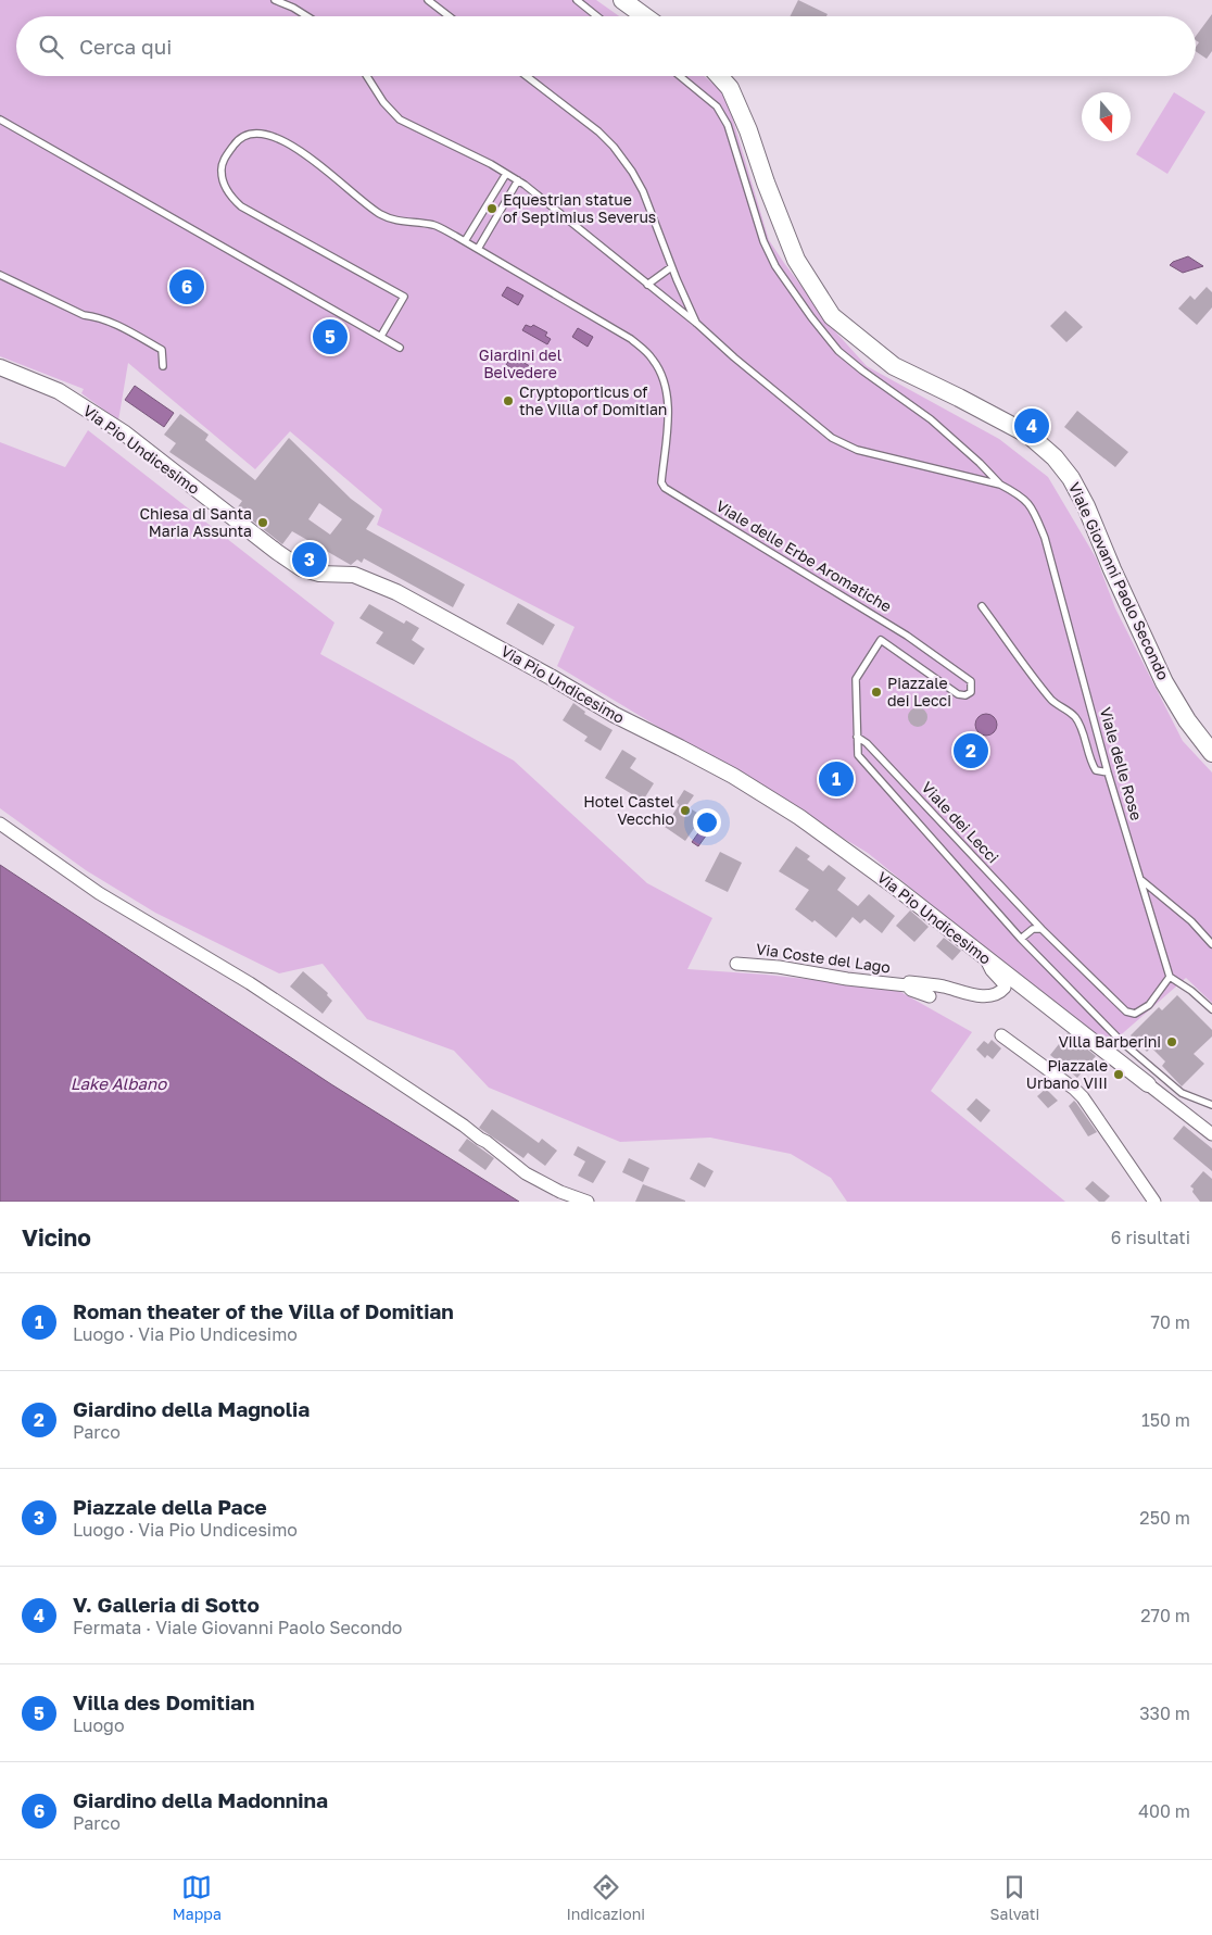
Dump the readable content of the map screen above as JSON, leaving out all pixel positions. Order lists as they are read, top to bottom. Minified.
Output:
{"streets":{"main road":["Viale Giovanni Paolo Secondo"],"street":["Via Pio Undicesimo","Via Coste del Lago"],"lane":["Viale delle Erbe Aromatiche","Viale delle Rose","Viale dei Lecci"]},"crossings":[["Via Pio Undicesimo","Via Coste del Lago"],["Viale delle Erbe Aromatiche","Viale dei Lecci"],["Viale delle Rose","Viale dei Lecci"]],"water":["Lake Albano"],"parks":["Giardini del Belvedere"],"places":["Equestrian statue of Septimius Severus","Cryptoporticus of the Villa of Domitian","Chiesa di Santa Maria Assunta","Piazzale dei Lecci","Hotel Castel Vecchio","Villa Barberini","Piazzale Urbano VIII"],"north":"bottom","page":{"search":"Cerca qui","pins":["6","5","4","3","2","1"],"heading":["Vicino","6 risultati"],"list":[{"mark":"1","name":"Roman theater of the Villa of Domitian","note":"Luogo · Via Pio Undicesimo","value":"70 m"},{"mark":"2","name":"Giardino della Magnolia","note":"Parco","value":"150 m"},{"mark":"3","name":"Piazzale della Pace","note":"Luogo · Via Pio Undicesimo","value":"250 m"},{"mark":"4","name":"V. Galleria di Sotto","note":"Fermata · Viale Giovanni Paolo Secondo","value":"270 m"},{"mark":"5","name":"Villa des Domitian","note":"Luogo","value":"330 m"},{"mark":"6","name":"Giardino della Madonnina","note":"Parco","value":"400 m"}],"nav":["Mappa","Indicazioni","Salvati"]}}
